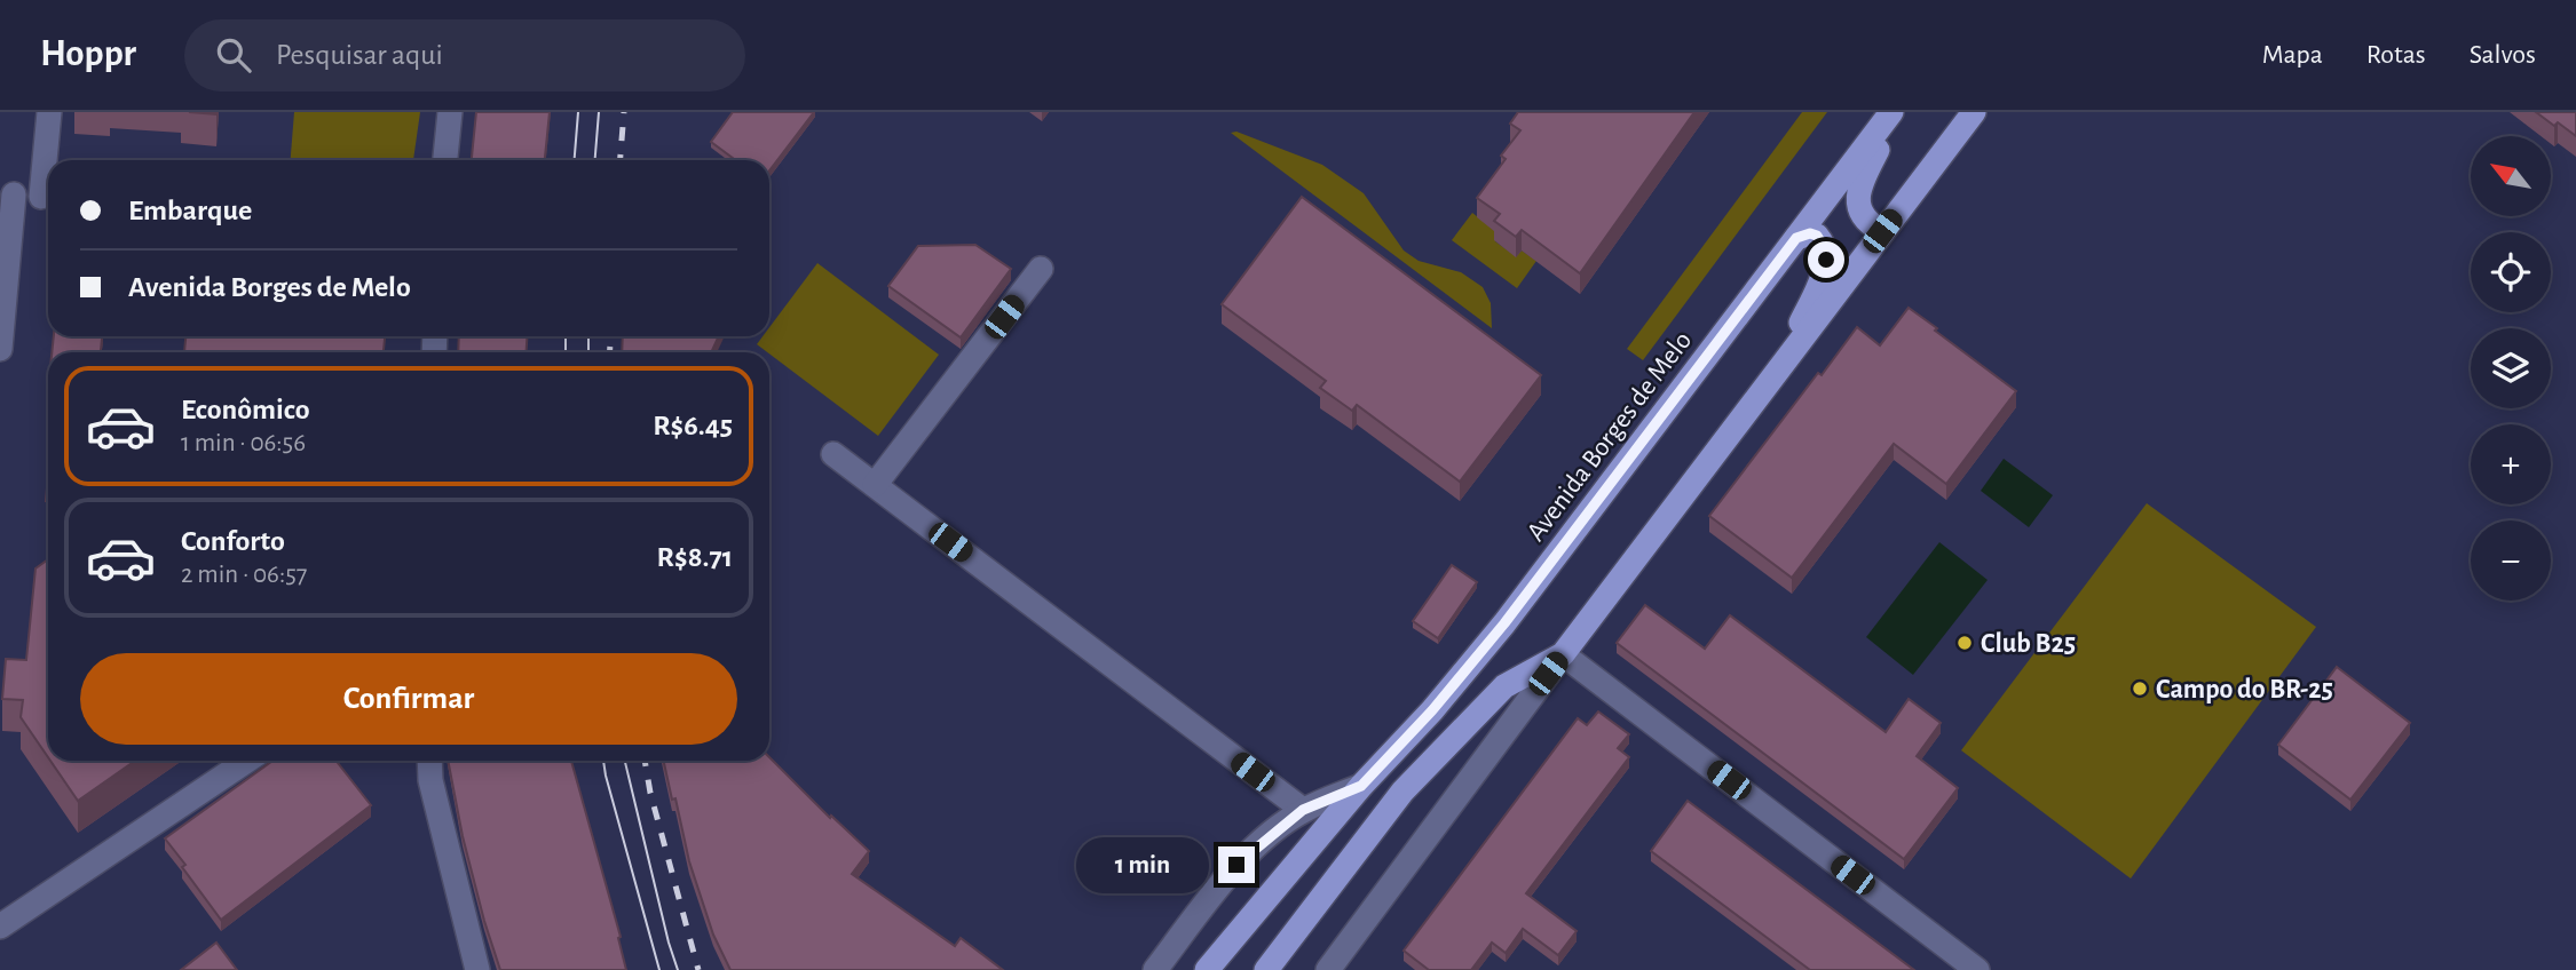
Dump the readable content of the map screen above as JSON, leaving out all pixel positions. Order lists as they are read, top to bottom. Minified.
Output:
{"streets":{"main road":["Avenida Borges de Melo"]},"places":["Club B25","Campo do BR-25"],"north":"top left","page":{"header":"Hoppr","search":"Pesquisar aqui","nav":["Mapa","Rotas","Salvos"],"map_buttons":["+","−"],"banner":["Embarque","Avenida Borges de Melo"],"list":[{"name":"Econômico","note":"1 min · 06:56","value":"R$6.45"},{"name":"Conforto","note":"2 min · 06:57","value":"R$8.71"}],"buttons":"Confirmar","bubble":"1 min"}}
